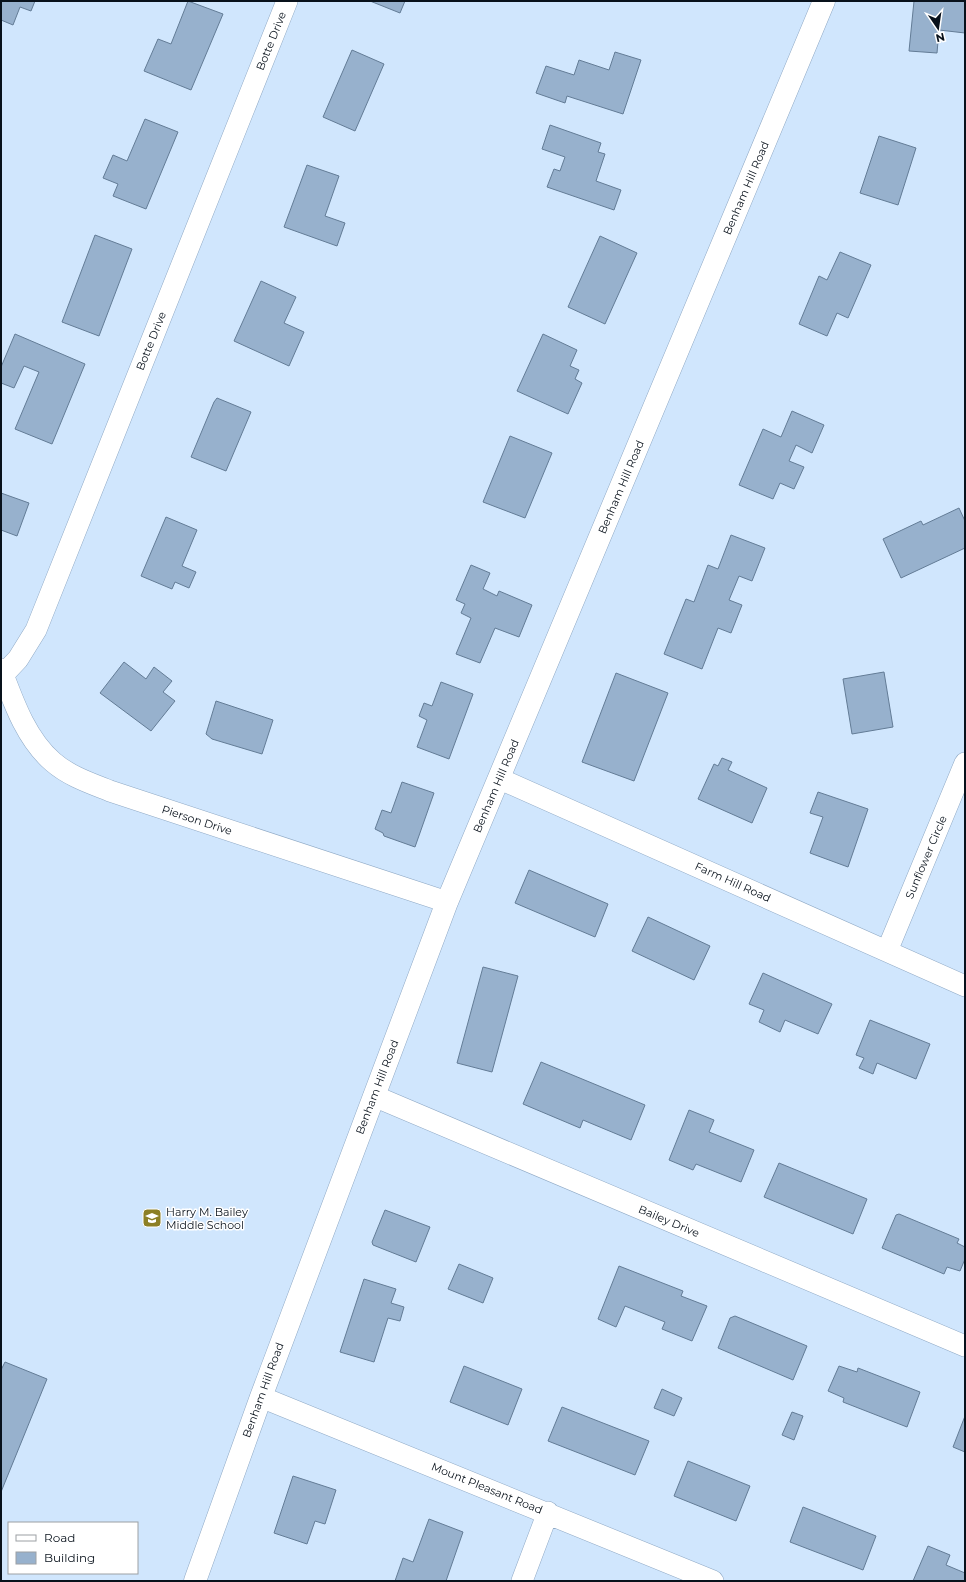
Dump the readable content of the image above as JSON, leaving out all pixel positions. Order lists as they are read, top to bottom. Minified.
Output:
{"streets":{"street":["Botte Drive","Benham Hill Road","Pierson Drive","Sunflower Circle","Farm Hill Road","Bailey Drive","Mount Pleasant Road"]},"crossings":[["Botte Drive","Pierson Drive"],["Benham Hill Road","Pierson Drive"],["Benham Hill Road","Farm Hill Road"],["Benham Hill Road","Bailey Drive"],["Benham Hill Road","Mount Pleasant Road"],["Sunflower Circle","Farm Hill Road"]],"places":{"school or university":["Harry M. Bailey Middle School"]},"legend":["Road","Building"],"north":"bottom"}
